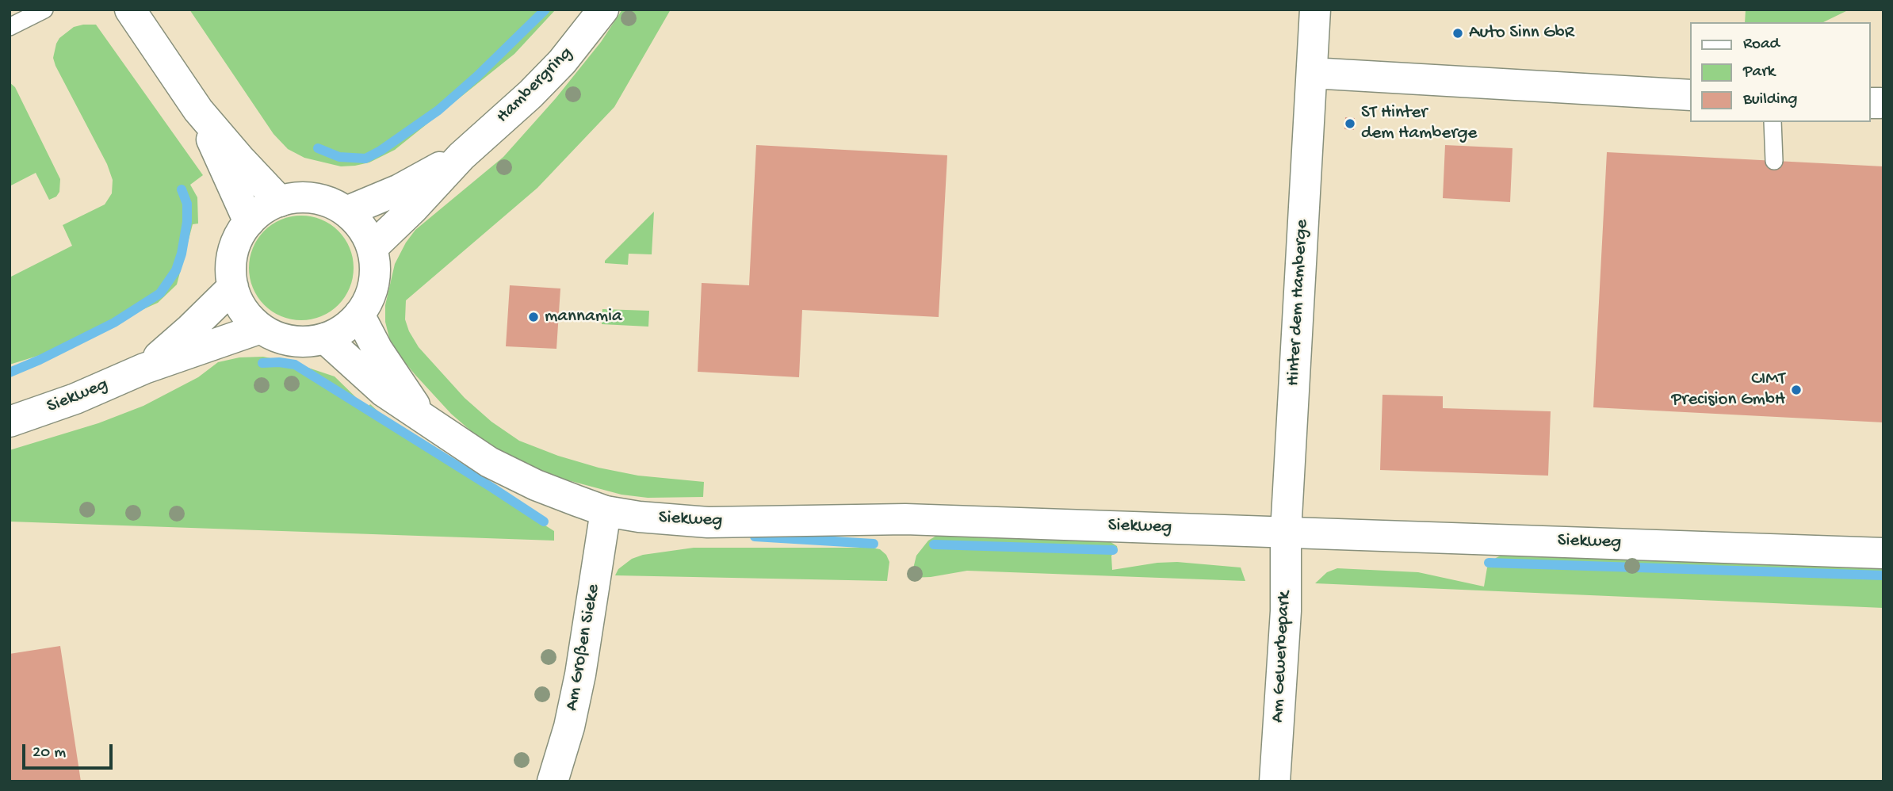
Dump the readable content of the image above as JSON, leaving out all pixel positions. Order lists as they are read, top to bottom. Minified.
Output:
{"streets":{"street":["Hambergring","Hinter dem Hamberge","Siekweg","Am Großen Sieke","Am Gewerbepark"]},"crossings":[["Hambergring","Siekweg"],["Hinter dem Hamberge","Siekweg"],["Hinter dem Hamberge","Am Gewerbepark"],["Siekweg","Am Großen Sieke"],["Siekweg","Am Gewerbepark"]],"places":["Auto Sinn GbR","ST Hinter dem Hamberge","mannamia","CIMT Precision GmbH"],"legend":["Road","Park","Building"],"scale_bar":"20 m"}
